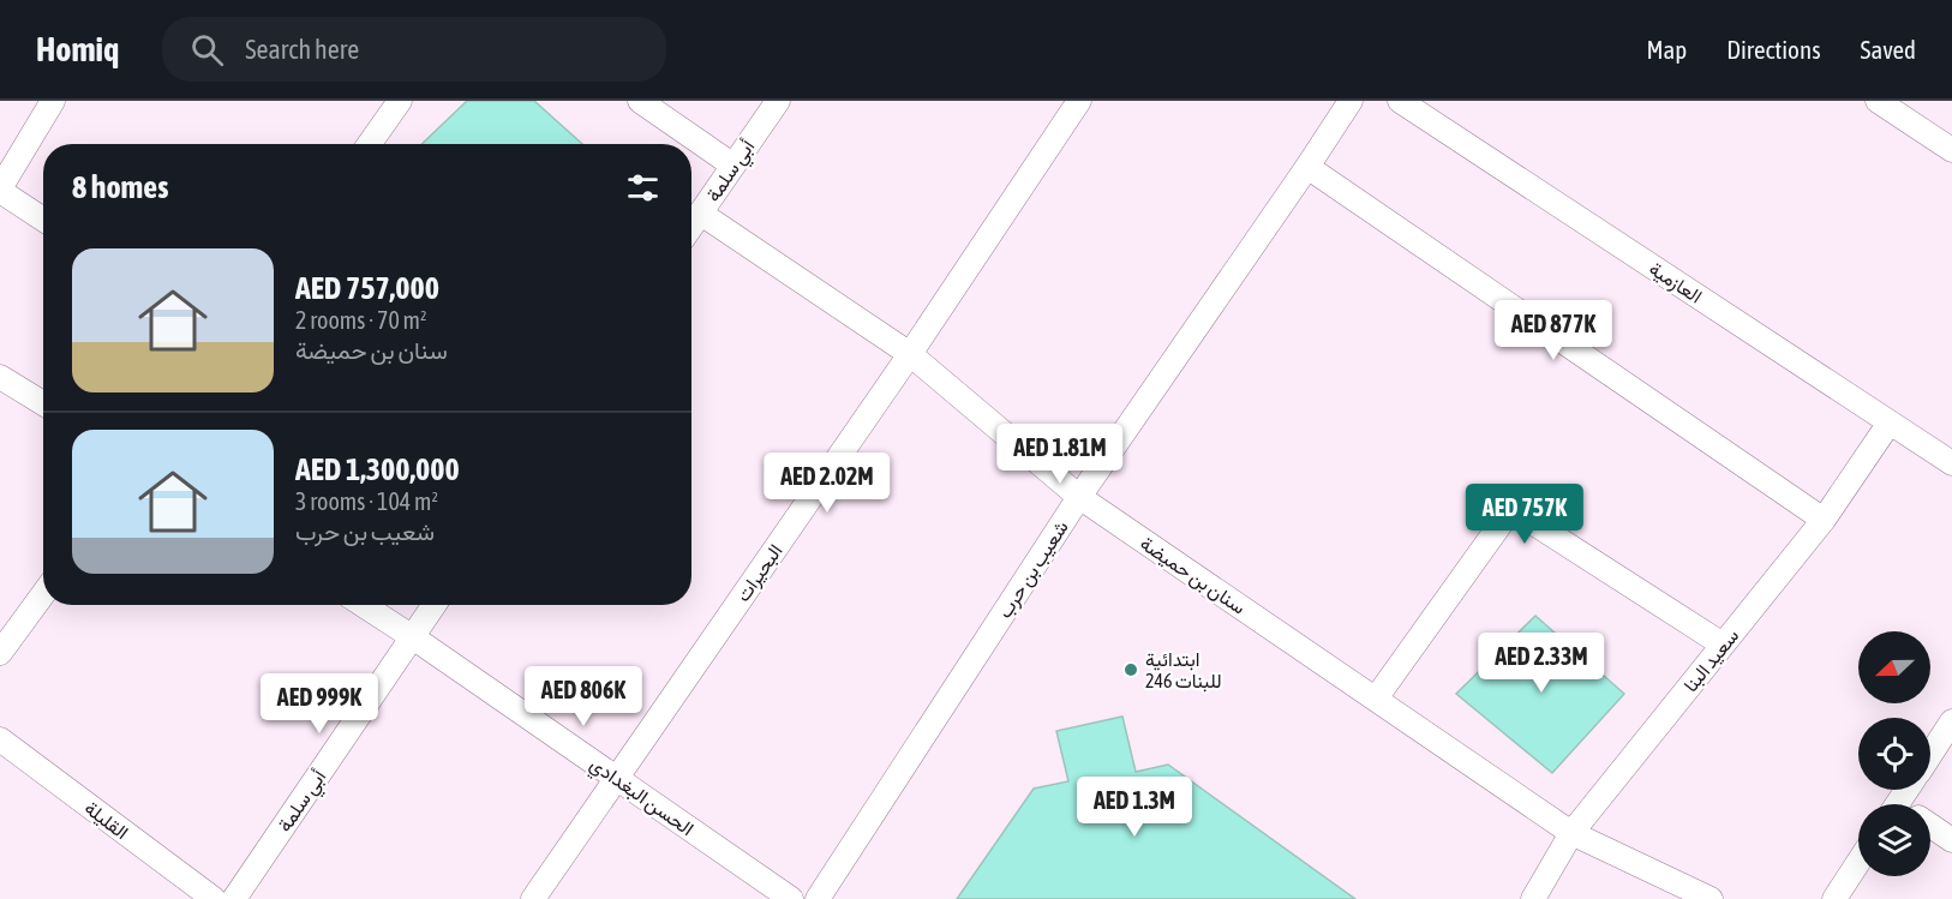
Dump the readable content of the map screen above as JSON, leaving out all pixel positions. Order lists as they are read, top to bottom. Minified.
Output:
{"streets":{"street":["أبي سلمة","العازمية","شعيب بن حرب","البحيرات","سنان بن حميضة","سعيد البنا","الحسن البغدادي","القليلة"]},"crossings":[["أبي سلمة","سنان بن حميضة"],["أبي سلمة","الحسن البغدادي"],["العازمية","سعيد البنا"],["شعيب بن حرب","سنان بن حميضة"],["البحيرات","سنان بن حميضة"],["البحيرات","الحسن البغدادي"],["سنان بن حميضة","سعيد البنا"]],"places":["ابتدائية 246 للبنات"],"north":"left","page":{"header":"Homiq","search":"Search here","nav":["Map","Directions","Saved"],"heading":"8 homes","list":[{"name":"AED 757,000","note":"2 rooms · 70 m² · سنان بن حميضة"},{"name":"AED 1,300,000","note":"3 rooms · 104 m² · شعيب بن حرب"}],"price":["AED 877K","AED 1.81M","AED 2.02M","AED 757K","AED 2.33M","AED 806K","AED 999K","AED 1.3M"]}}
